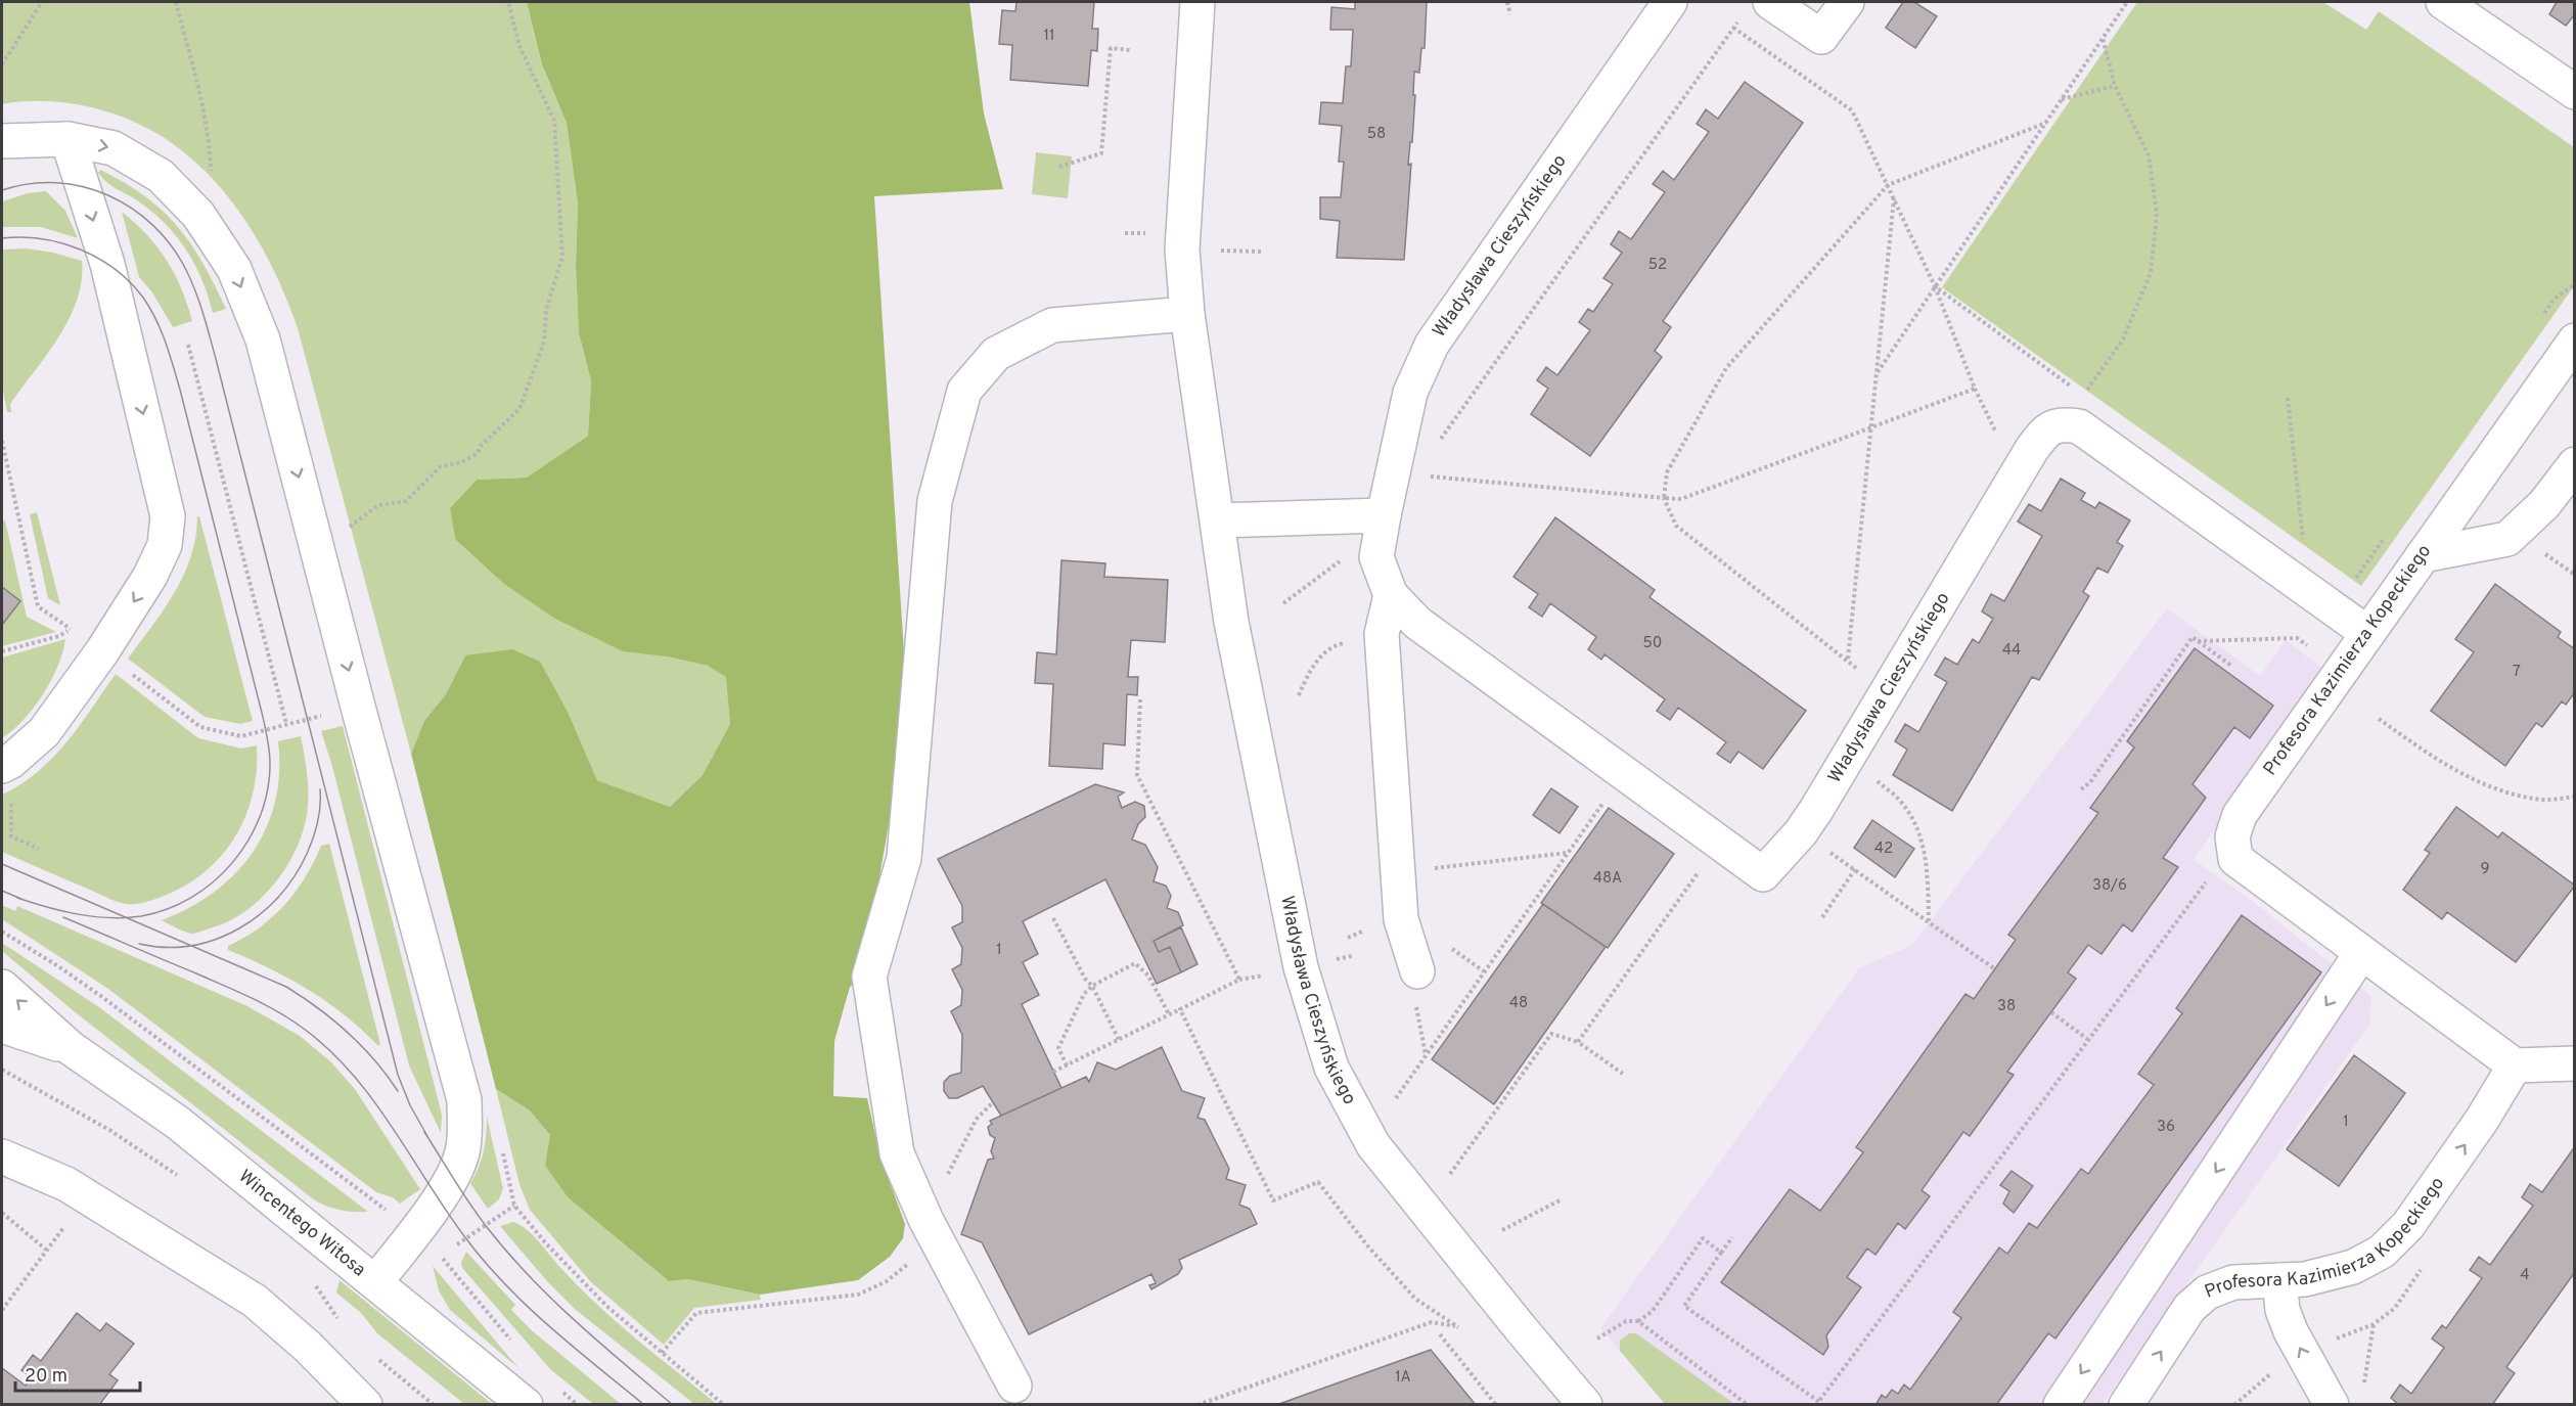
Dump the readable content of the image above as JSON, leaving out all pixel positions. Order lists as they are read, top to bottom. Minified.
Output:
{"streets":{"street":["Władysława Cieszyńskiego","Profesora Kazimierza Kopeckiego","Wincentego Witosa"]},"crossings":[["Władysława Cieszyńskiego","Profesora Kazimierza Kopeckiego"]],"house_numbers":["11","58","52","50","44","7","42","9","48A","38/6","1","48","38","1","36","4","1A"],"scale_bar":"20 m"}
